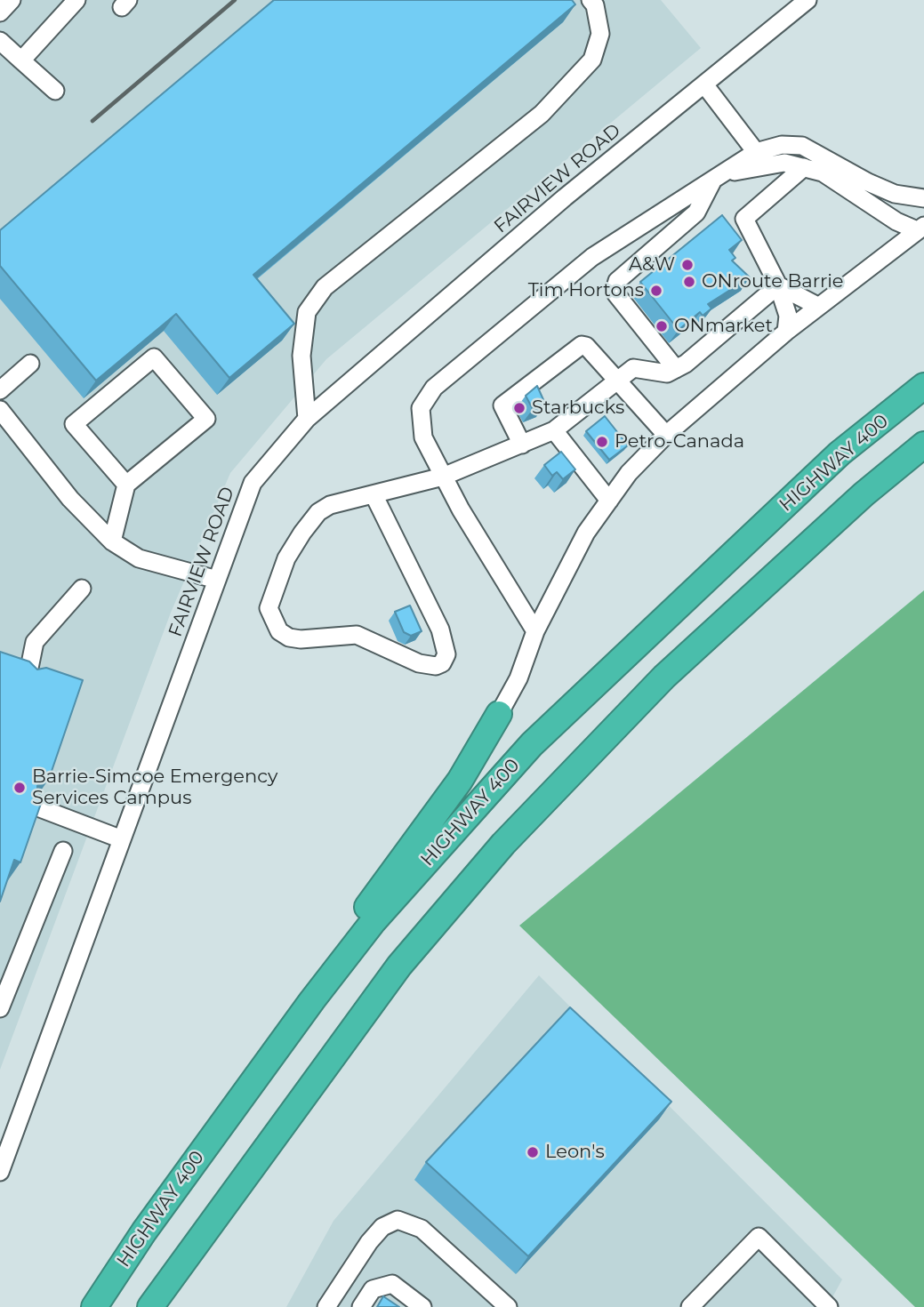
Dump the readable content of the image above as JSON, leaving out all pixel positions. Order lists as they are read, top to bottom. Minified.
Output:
{"streets":{"highway":["HIGHWAY 400"],"street":["FAIRVIEW ROAD"]},"places":["A&W","ONroute Barrie","Tim Hortons","ONmarket","Starbucks","Petro-Canada","Barrie-Simcoe Emergency Services Campus","Leon's"]}
